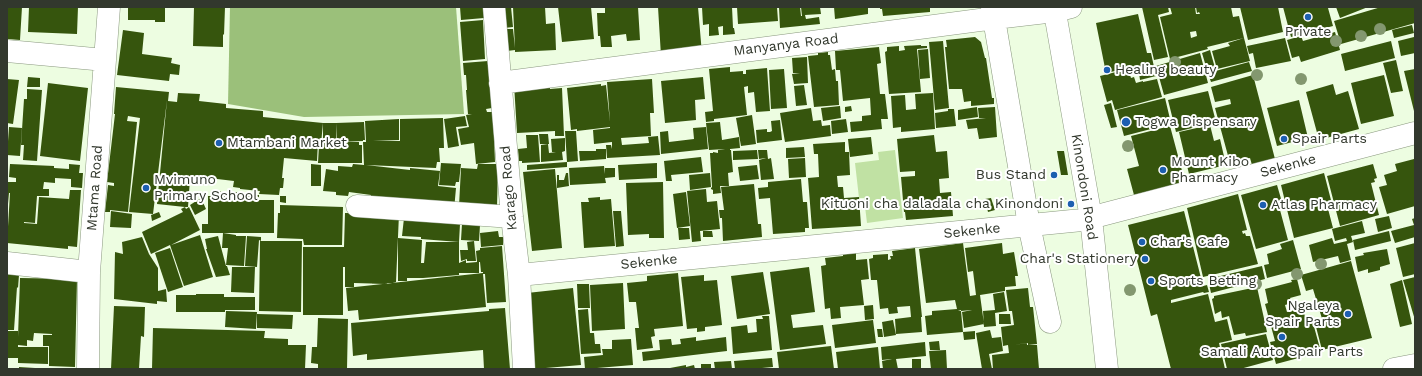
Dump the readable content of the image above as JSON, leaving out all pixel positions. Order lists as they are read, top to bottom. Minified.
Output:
{"streets":{"street":["Manyanya Road","Sekenke","Kinondoni Road","Mtama Road","Karago Road"]},"crossings":[["Manyanya Road","Kinondoni Road"],["Manyanya Road","Karago Road"],["Sekenke","Kinondoni Road"],["Sekenke","Karago Road"]],"places":["Private","Healing beauty","Togwa Dispensary","Spair Parts","Mtambani Market","Mount Kibo Pharmacy","Bus Stand","Mvimuno Primary School","Kituoni cha daladala cha Kinondoni","Atlas Pharmacy","Char's Cafe","Char's Stationery","Sports Betting","Ngaleya Spair Parts","Samali Auto Spair Parts"]}
